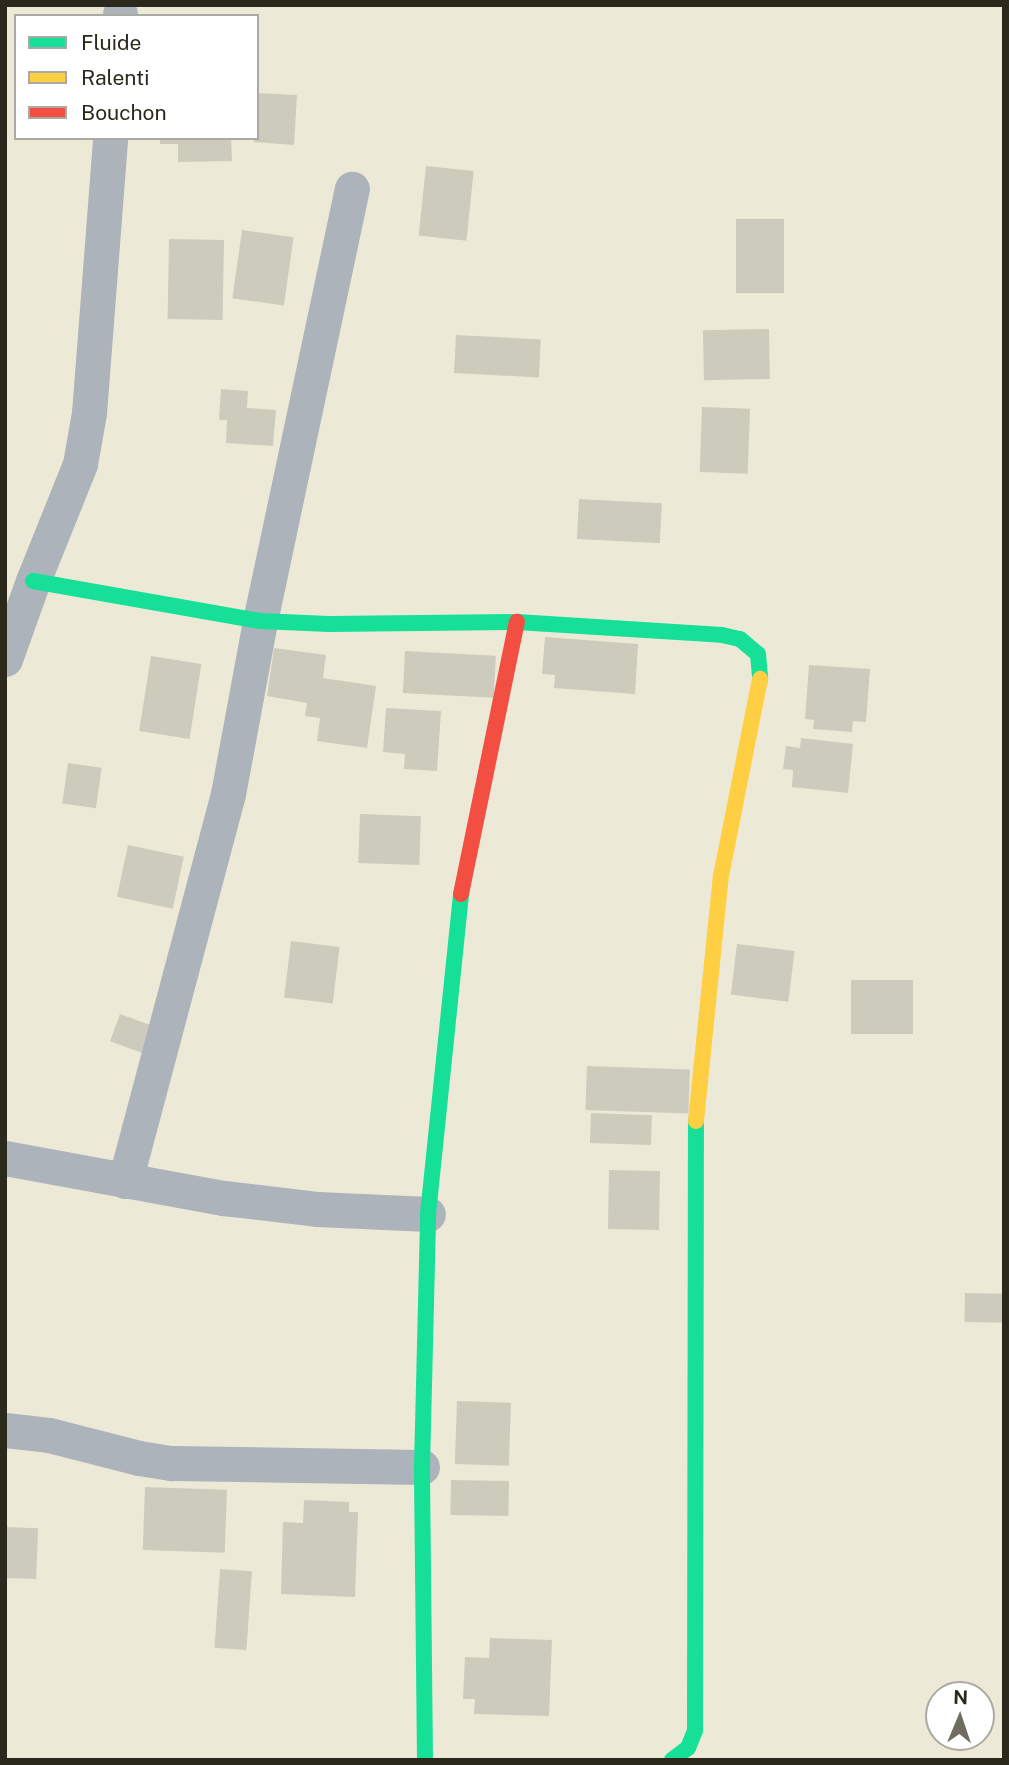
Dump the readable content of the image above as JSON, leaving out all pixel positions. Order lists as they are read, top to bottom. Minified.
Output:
{"legend":["Fluide","Ralenti","Bouchon"],"north":"top"}
